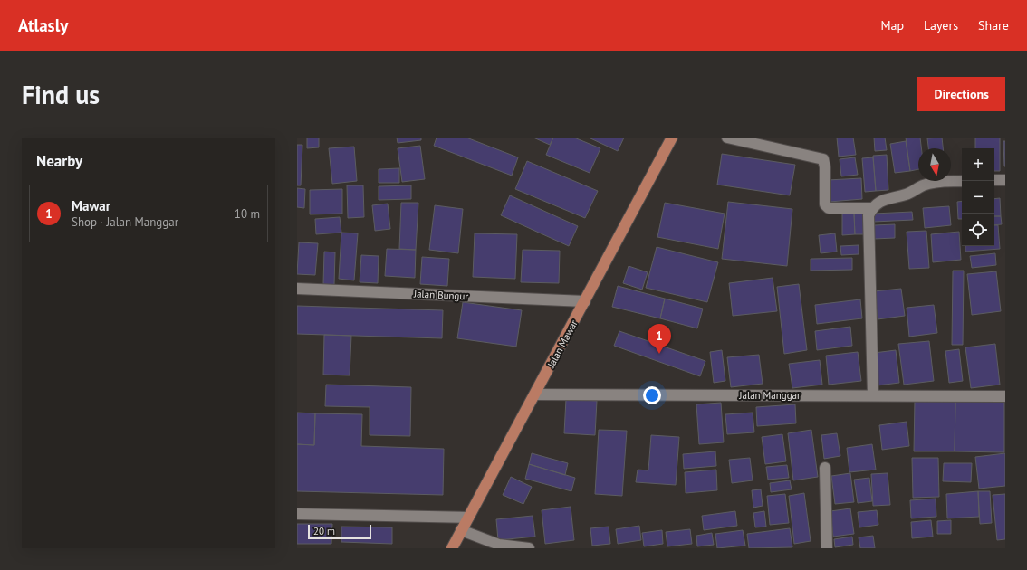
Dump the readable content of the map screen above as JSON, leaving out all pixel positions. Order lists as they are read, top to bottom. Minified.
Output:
{"streets":{"main road":["Jalan Mawar"],"street":["Jalan Bungur","Jalan Manggar"]},"crossings":[["Jalan Bungur","Jalan Mawar"],["Jalan Mawar","Jalan Manggar"]],"scale_bar":"20 m","north":"bottom","page":{"header":"Atlasly","nav":["Map","Layers","Share"],"buttons":"Directions","title":"Find us","heading":"Nearby","map_buttons":["+","−"],"list":[{"mark":"1","name":"Mawar","note":"Shop · Jalan Manggar","value":"10 m"}],"pins":"1","scale":"20 m"}}
